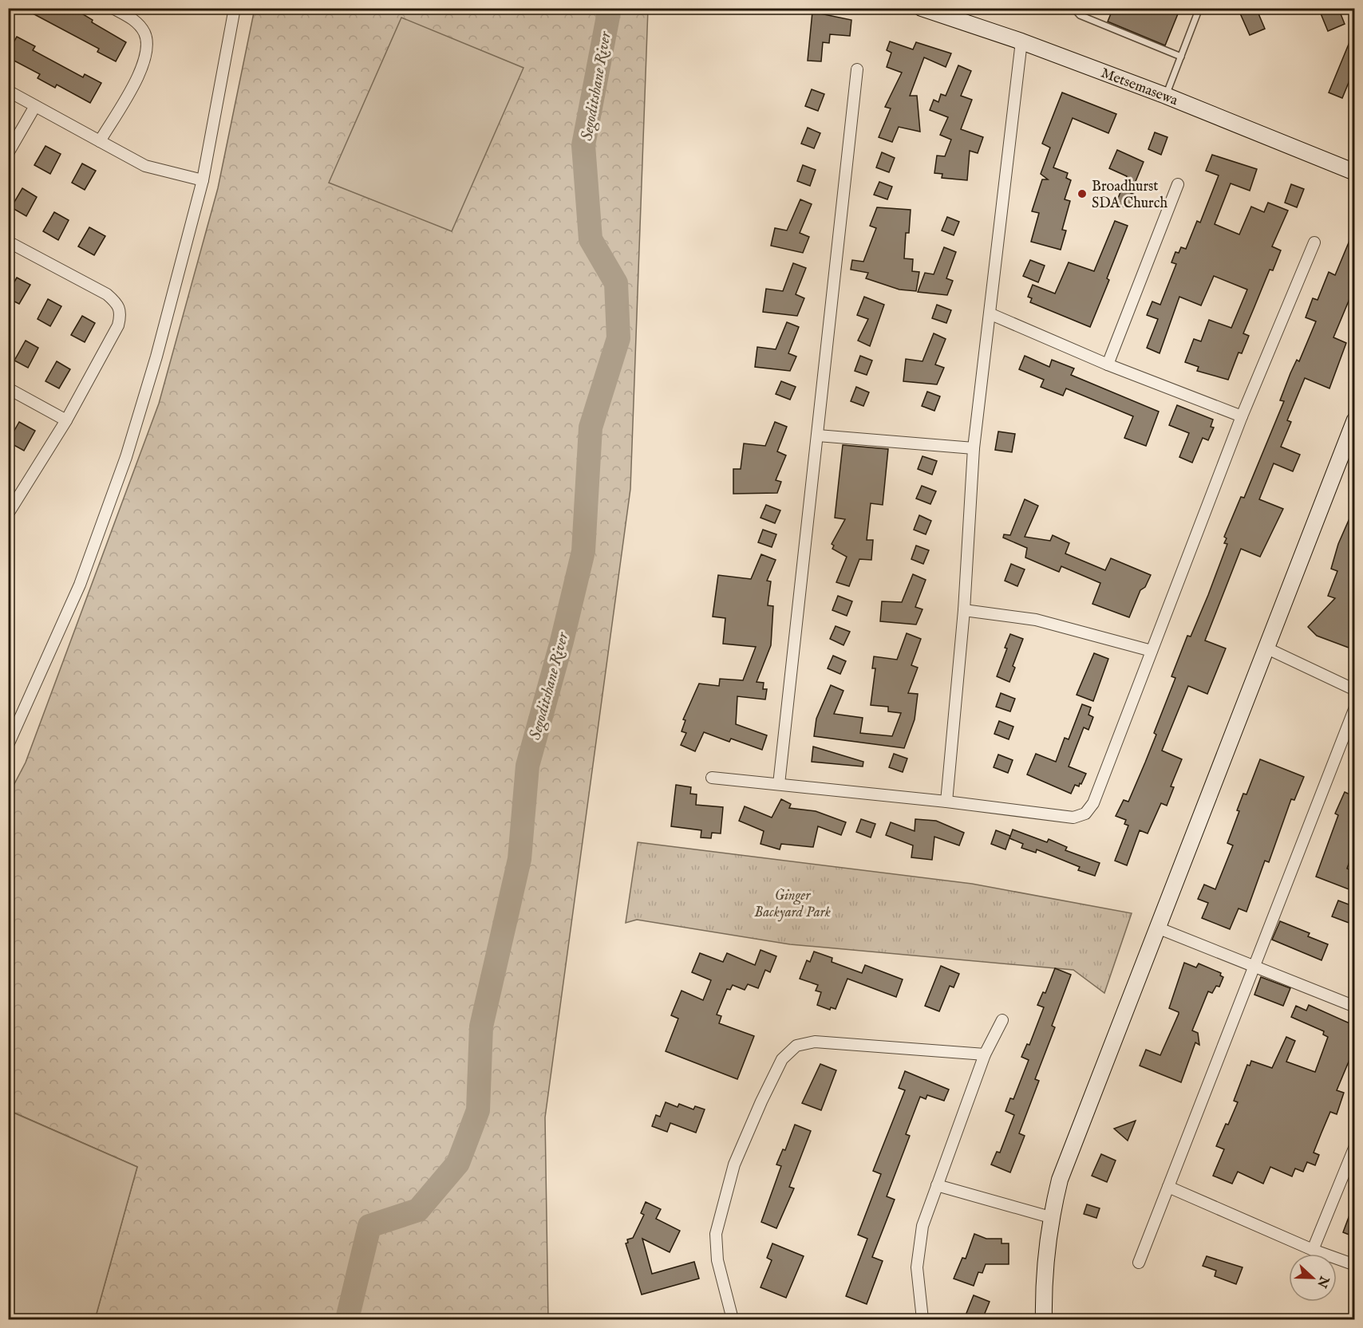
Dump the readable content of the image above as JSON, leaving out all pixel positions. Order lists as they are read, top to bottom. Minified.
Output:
{"streets":{"street":["Metsemasewa"]},"water":["Segoditshane River"],"parks":["Ginger Backyard Park"],"places":["Broadhurst SDA Church"],"north":"right"}
